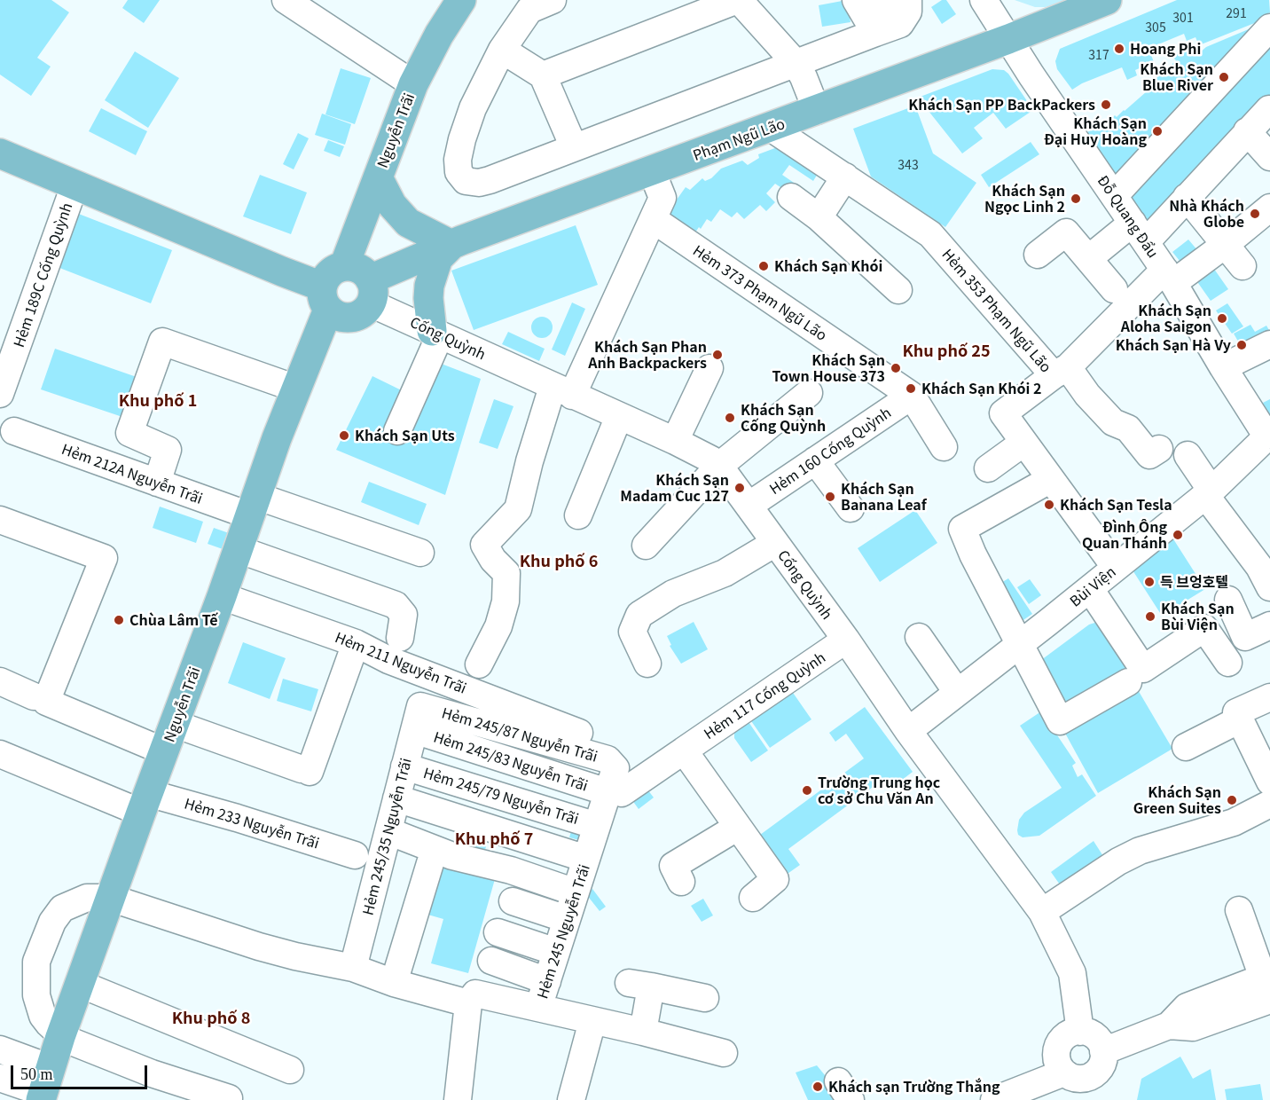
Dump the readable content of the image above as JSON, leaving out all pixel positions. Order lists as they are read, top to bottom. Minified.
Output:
{"streets":{"main road":["Nguyễn Trãi","Phạm Ngũ Lão"],"street":["Ðỗ Quang Ðẩu","Hẻm 189C Cống Quỳnh","Hẻm 373 Phạm Ngũ Lão","Hẻm 353 Phạm Ngũ Lão","Cống Quỳnh","Hẻm 160 Cống Quỳnh","Hẻm 212A Nguyễn Trãi","Bùi Viện","Hẻm 211 Nguyễn Trãi","Hẻm 117 Cống Quỳnh","Hẻm 245/87 Nguyễn Trãi","Hẻm 245/79 Nguyễn Trãi","Hẻm 233 Nguyễn Trãi","Hẻm 245/35 Nguyễn Trãi","Hẻm 245 Nguyễn Trãi"]},"crossings":[["Nguyễn Trãi","Phạm Ngũ Lão"],["Nguyễn Trãi","Cống Quỳnh"],["Nguyễn Trãi","Hẻm 212A Nguyễn Trãi"],["Nguyễn Trãi","Hẻm 211 Nguyễn Trãi"],["Nguyễn Trãi","Hẻm 233 Nguyễn Trãi"],["Phạm Ngũ Lão","Ðỗ Quang Ðẩu"],["Phạm Ngũ Lão","Hẻm 353 Phạm Ngũ Lão"],["Phạm Ngũ Lão","Cống Quỳnh"],["Ðỗ Quang Ðẩu","Bùi Viện"],["Hẻm 373 Phạm Ngũ Lão","Hẻm 160 Cống Quỳnh"],["Cống Quỳnh","Hẻm 160 Cống Quỳnh"],["Cống Quỳnh","Bùi Viện"],["Cống Quỳnh","Hẻm 117 Cống Quỳnh"],["Hẻm 117 Cống Quỳnh","Hẻm 245/87 Nguyễn Trãi"],["Hẻm 117 Cống Quỳnh","Hẻm 245 Nguyễn Trãi"],["Hẻm 245/87 Nguyễn Trãi","Hẻm 245/35 Nguyễn Trãi"],["Hẻm 245/87 Nguyễn Trãi","Hẻm 245 Nguyễn Trãi"],["Hẻm 245/79 Nguyễn Trãi","Hẻm 245/35 Nguyễn Trãi"],["Hẻm 245/79 Nguyễn Trãi","Hẻm 245 Nguyễn Trãi"]],"districts":["Khu phố 25","Khu phố 1","Khu phố 6","Khu phố 7","Khu phố 8"],"places":["Hoang Phi","Khách Sạn Blue River","Khách Sạn PP BackPackers","Khách Sạn Đại Huy Hoàng","Khách Sạn Ngọc Linh 2","Nhà Khách Globe","Khách Sạn Khói","Khách Sạn Aloha Saigon","Khách Sạn Hà Vy","Khách Sạn Phan Anh Backpackers","Khách Sạn Town House 373","Khách Sạn Khói 2","Khách Sạn Cống Quỳnh","Khách Sạn Uts","Khách Sạn Madam Cuc 127","Khách Sạn Banana Leaf","Khách Sạn Tesla","Đình Ông Quan Thánh","득 브엉호텔","Khách Sạn Bùi Viện","Chùa Lâm Tế","Trường Trung học cơ sở Chu Văn An","Khách Sạn Green Suites","Khách sạn Trường Thắng"],"house_numbers":["291","301","305","317","343"],"scale_bar":"50 m"}
